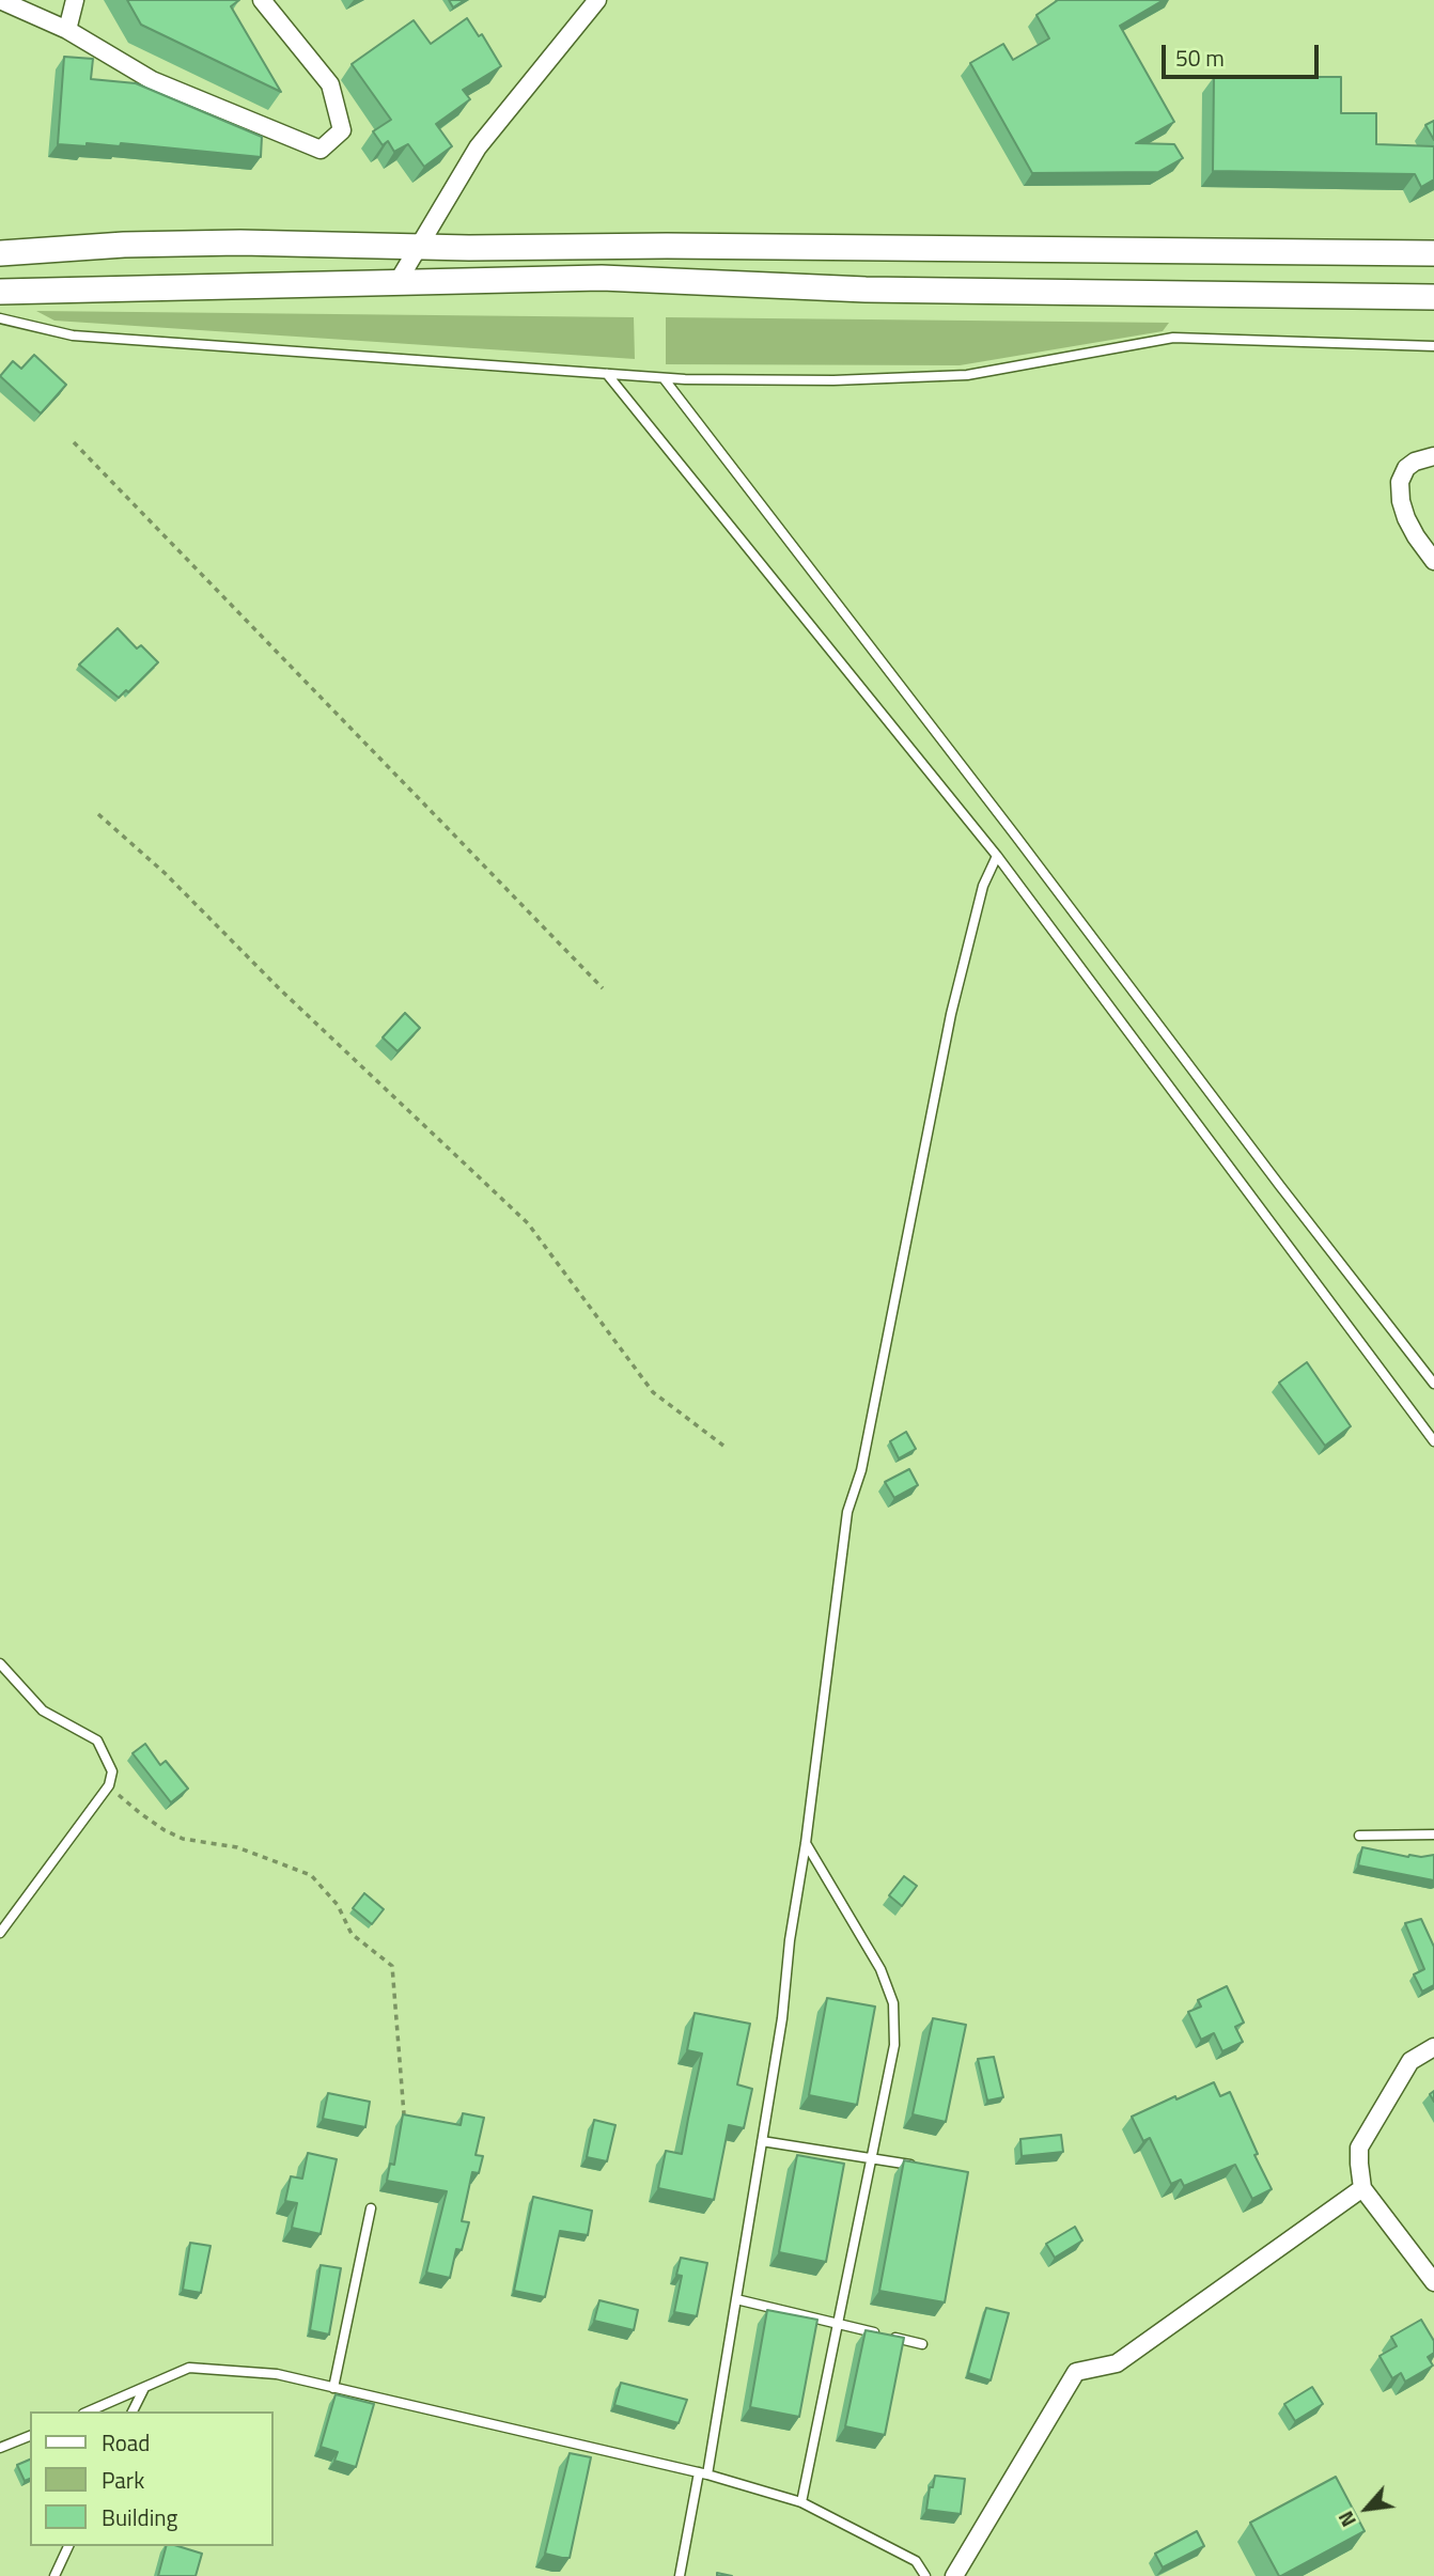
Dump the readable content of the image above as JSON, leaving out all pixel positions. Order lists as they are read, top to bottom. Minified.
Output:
{"legend":["Road","Park","Building"],"scale_bar":"50 m","north":"bottom left"}
